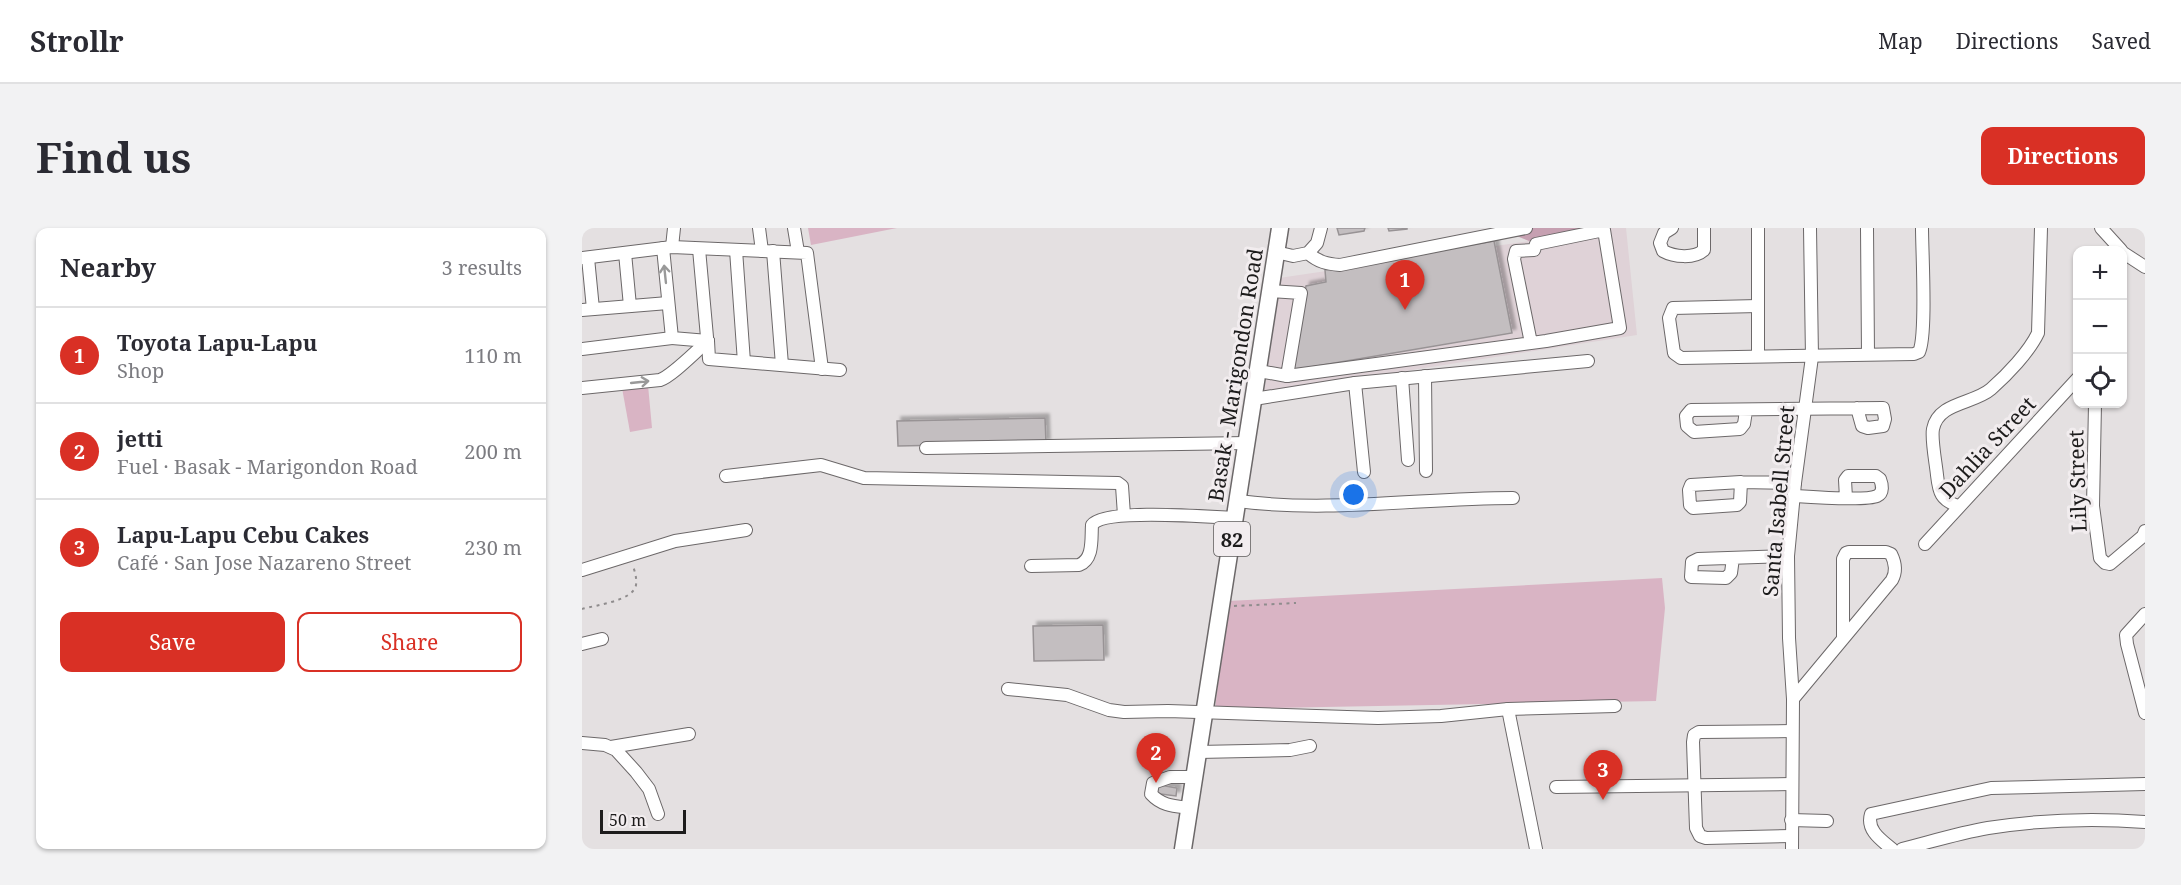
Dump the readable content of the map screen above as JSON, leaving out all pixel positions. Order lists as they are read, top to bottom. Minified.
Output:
{"streets":{"main road":["Basak - Marigondon Road","82"],"street":["Dahlia Street","Lily Street","Santa Isabell Street"]},"scale_bar":"50 m","page":{"header":"Strollr","nav":["Map","Directions","Saved"],"buttons":["Directions",["Save","Share"]],"title":"Find us","heading":["Nearby","3 results"],"map_buttons":["+","−"],"pins":["1","2","3"],"list":[{"mark":"1","name":"Toyota Lapu-Lapu","note":"Shop","value":"110 m"},{"mark":"2","name":"jetti","note":"Fuel · Basak - Marigondon Road","value":"200 m"},{"mark":"3","name":"Lapu-Lapu Cebu Cakes","note":"Café · San Jose Nazareno Street","value":"230 m"}],"scale":"50 m"}}
